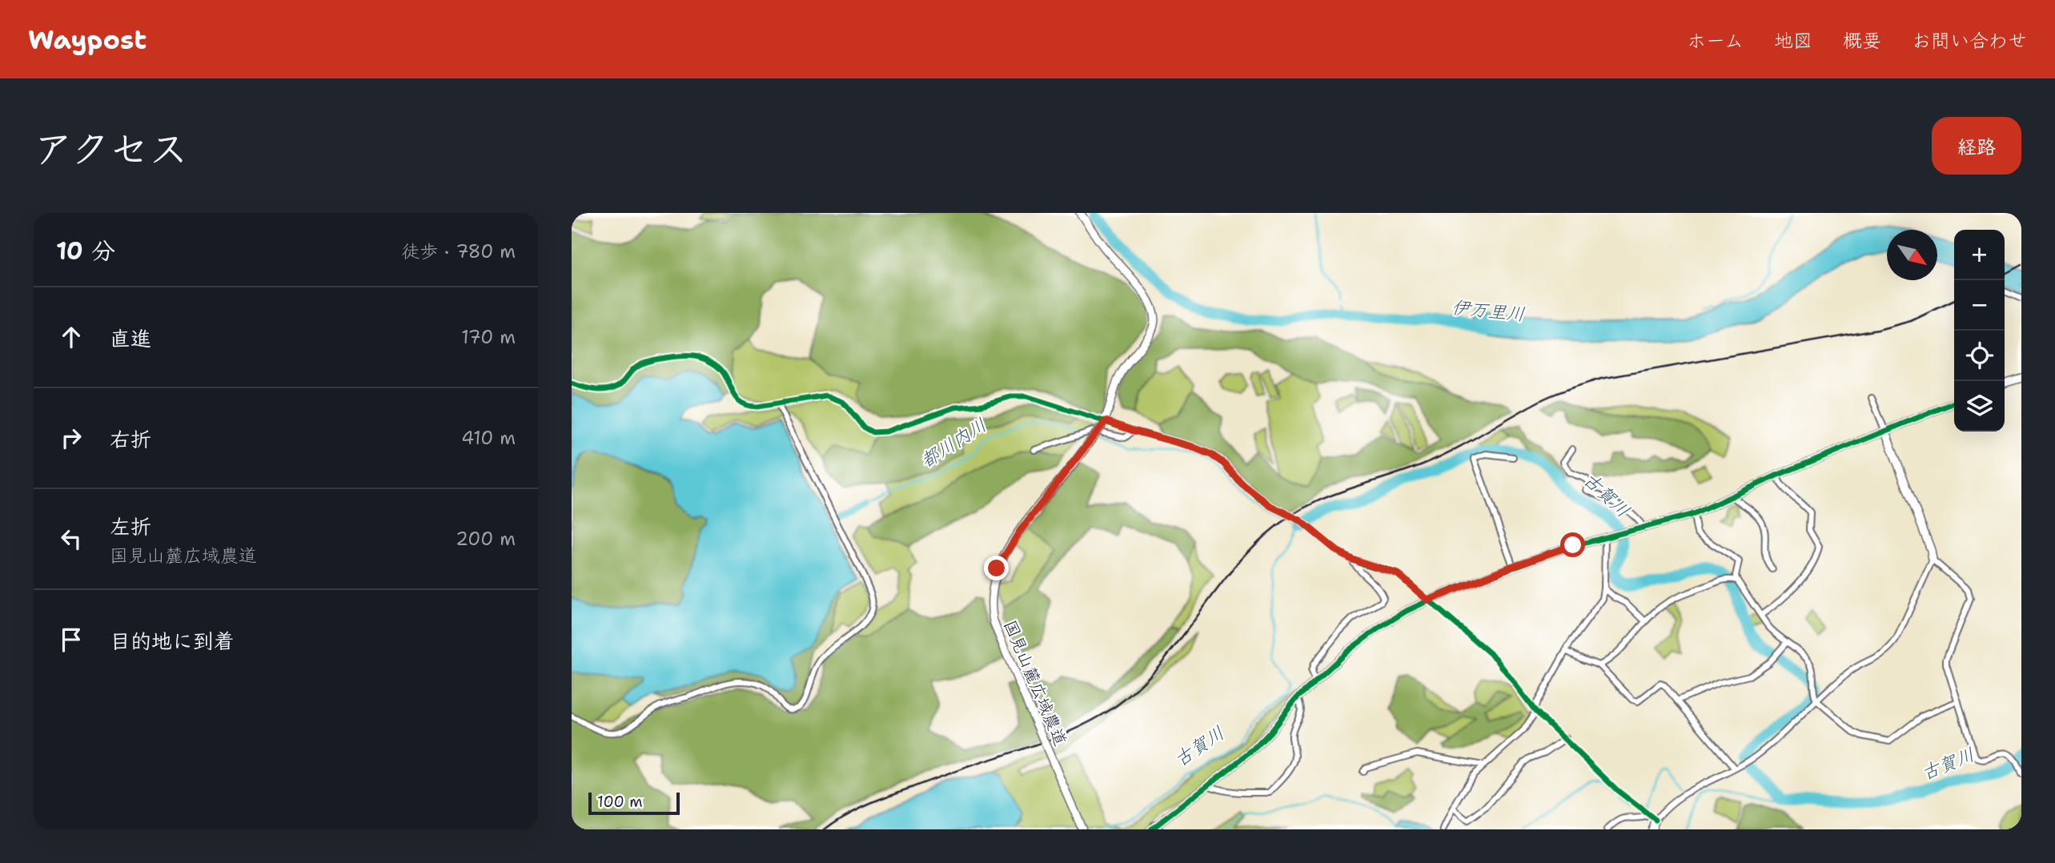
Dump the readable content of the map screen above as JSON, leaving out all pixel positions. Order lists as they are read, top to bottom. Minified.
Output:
{"streets":{"street":["国見山麓広域農道"]},"water":["伊万里川","都川内川","古賀川"],"scale_bar":"100 m","north":"bottom right","page":{"header":"Waypost","nav":["ホーム","地図","概要","お問い合わせ"],"title":"アクセス","buttons":"経路","heading":["10 分","徒歩 · 780 m"],"map_buttons":["+","−"],"list":[["直進","170 m"],["右折","410 m"],["左折","国見山麓広域農道","200 m"],"目的地に到着"],"scale":"100 m"}}
